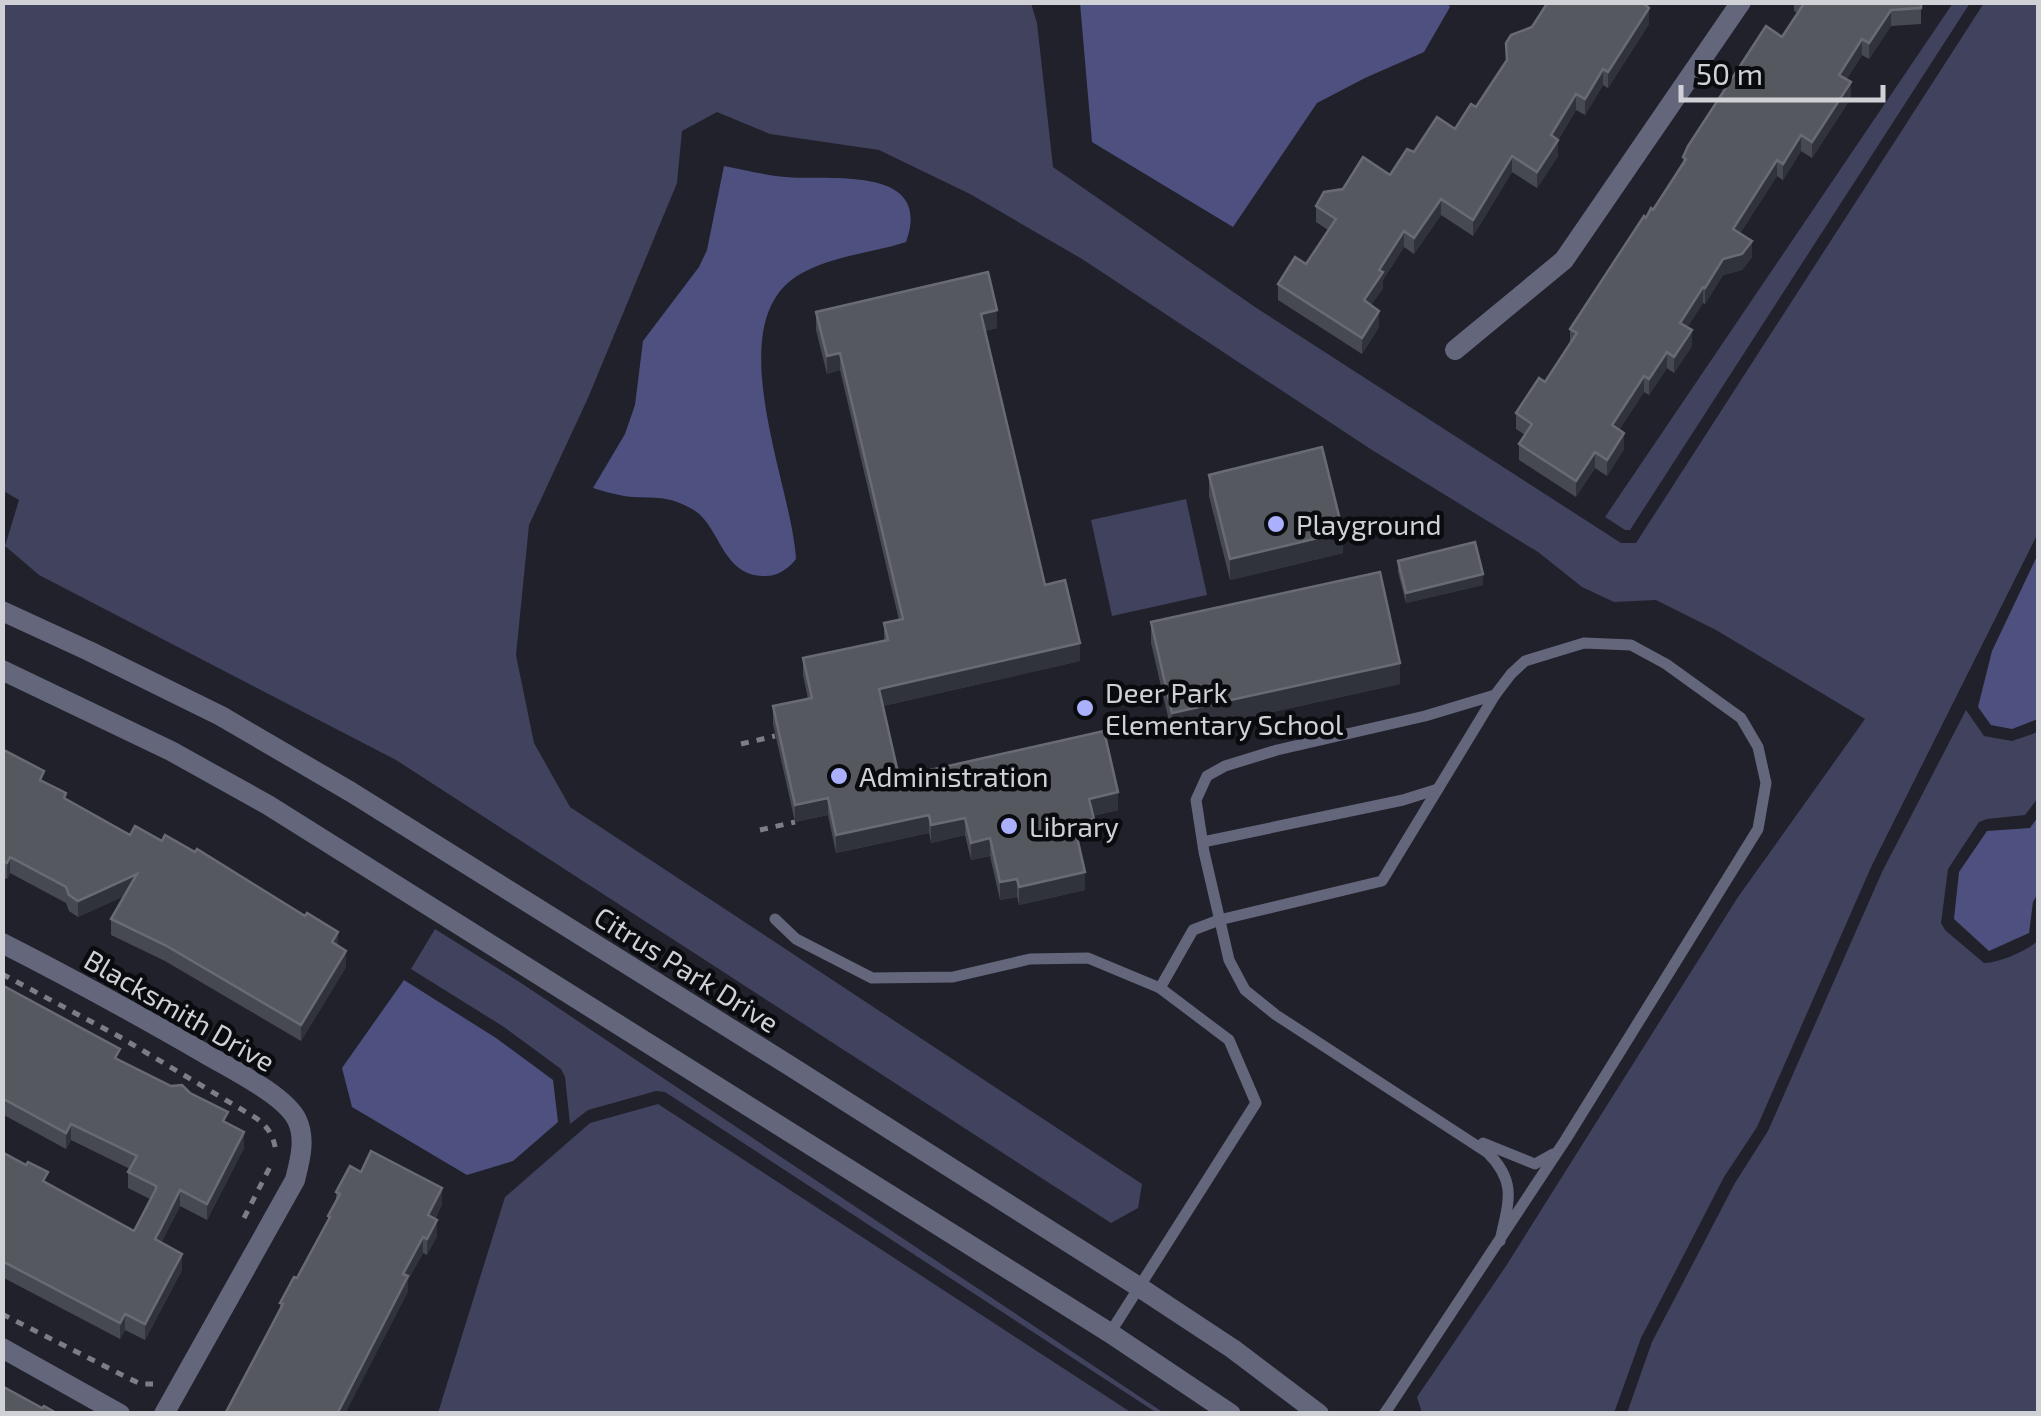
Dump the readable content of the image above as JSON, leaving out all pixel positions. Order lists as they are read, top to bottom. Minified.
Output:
{"streets":{"street":["Citrus Park Drive","Blacksmith Drive"]},"places":["Playground","Deer Park Elementary School","Administration","Library"],"scale_bar":"50 m"}
